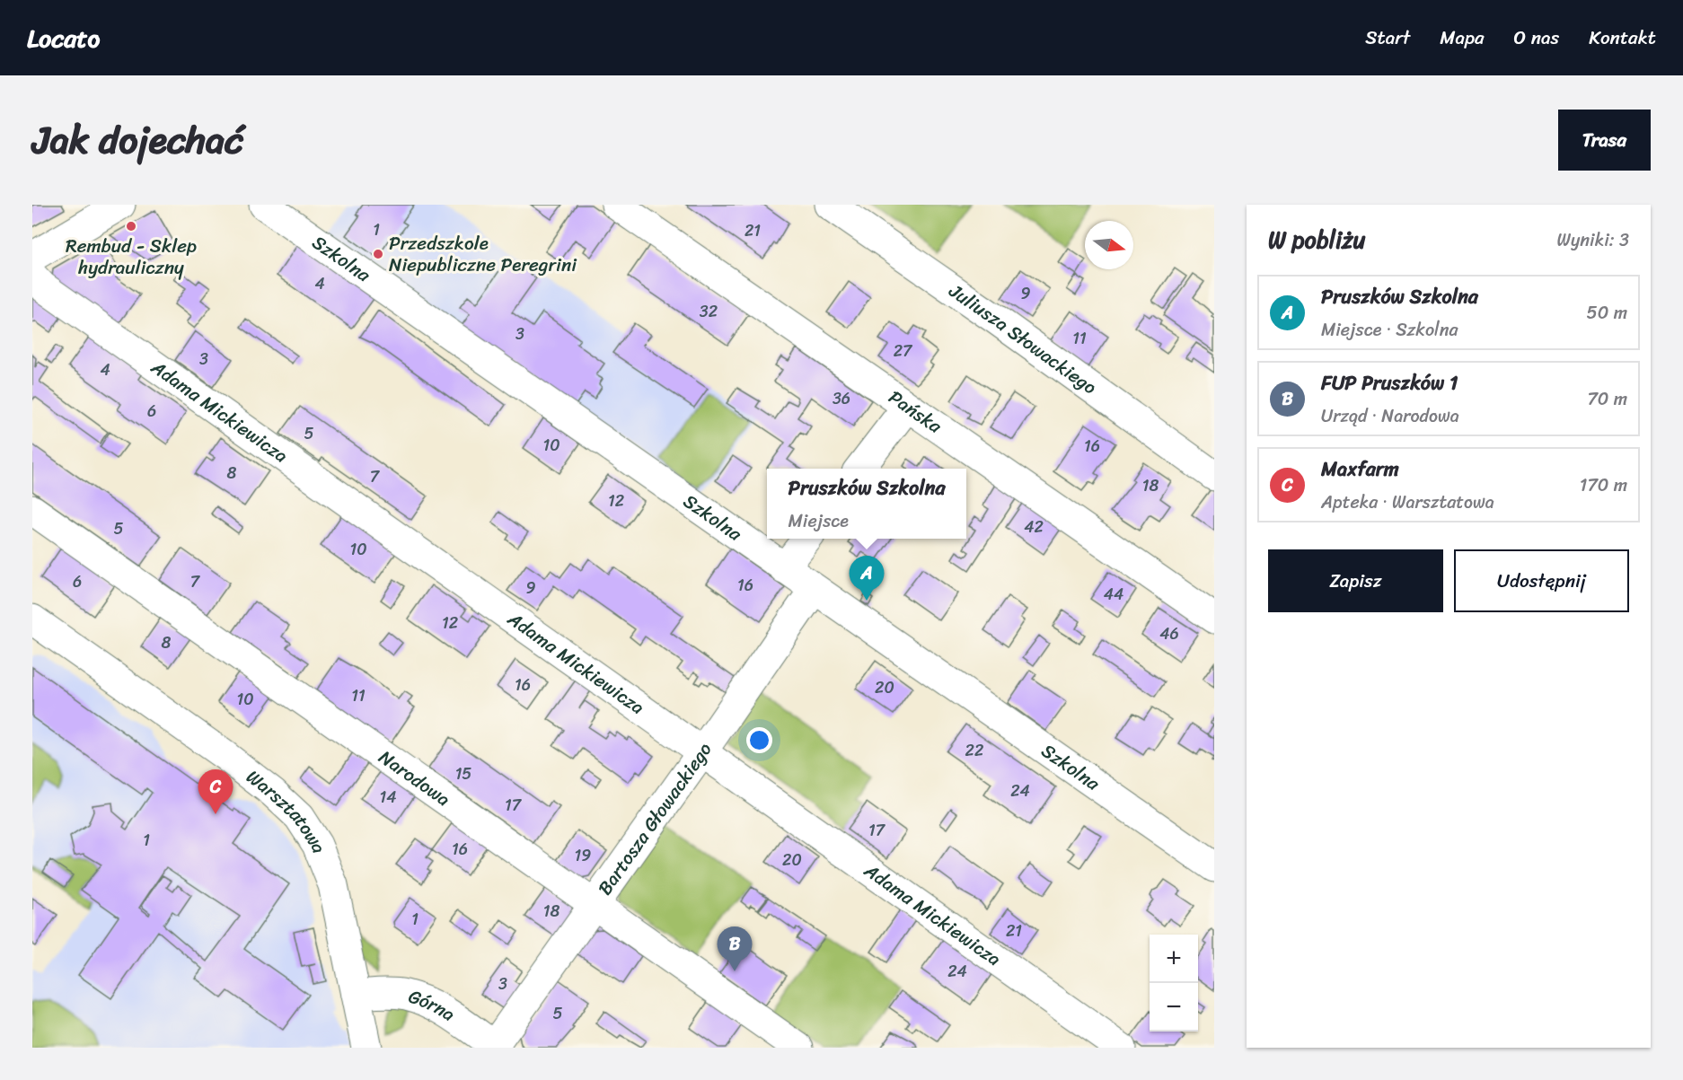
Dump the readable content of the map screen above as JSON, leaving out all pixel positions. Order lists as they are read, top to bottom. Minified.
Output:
{"streets":{"street":["Szkolna","Juliusza Słowackiego","Adama Mickiewicza","Pańska","Narodowa","Warsztatowa","Bartosza Głowackiego","Górna"]},"crossings":[["Szkolna","Bartosza Głowackiego"],["Adama Mickiewicza","Bartosza Głowackiego"],["Narodowa","Bartosza Głowackiego"],["Warsztatowa","Górna"],["Bartosza Głowackiego","Górna"]],"places":["Rembud - Sklep hydrauliczny","Przedszkole Niepubliczne Peregrini"],"house_numbers":["1","21","4","9","32","3","11","27","3","4","36","6","5","10","16","8","7","18","12","42","5","10","6","7","16","9","44","12","46","8","16","20","11","10","22","15","24","14","17","17","1","16","19","20","18","1","21","24","3","5"],"north":"right","page":{"header":"Locato","nav":["Start","Mapa","O nas","Kontakt"],"title":"Jak dojechać","buttons":["Trasa",["Zapisz","Udostępnij"]],"heading":["W pobliżu","Wyniki: 3"],"list":[{"mark":"A","name":"Pruszków Szkolna","note":"Miejsce · Szkolna","value":"50 m"},{"mark":"B","name":"FUP Pruszków 1","note":"Urząd · Narodowa","value":"70 m"},{"mark":"C","name":"Maxfarm","note":"Apteka · Warsztatowa","value":"170 m"}],"popup":["Pruszków Szkolna","Miejsce"],"pins":["A","C","B"],"map_buttons":["+","−"]}}
